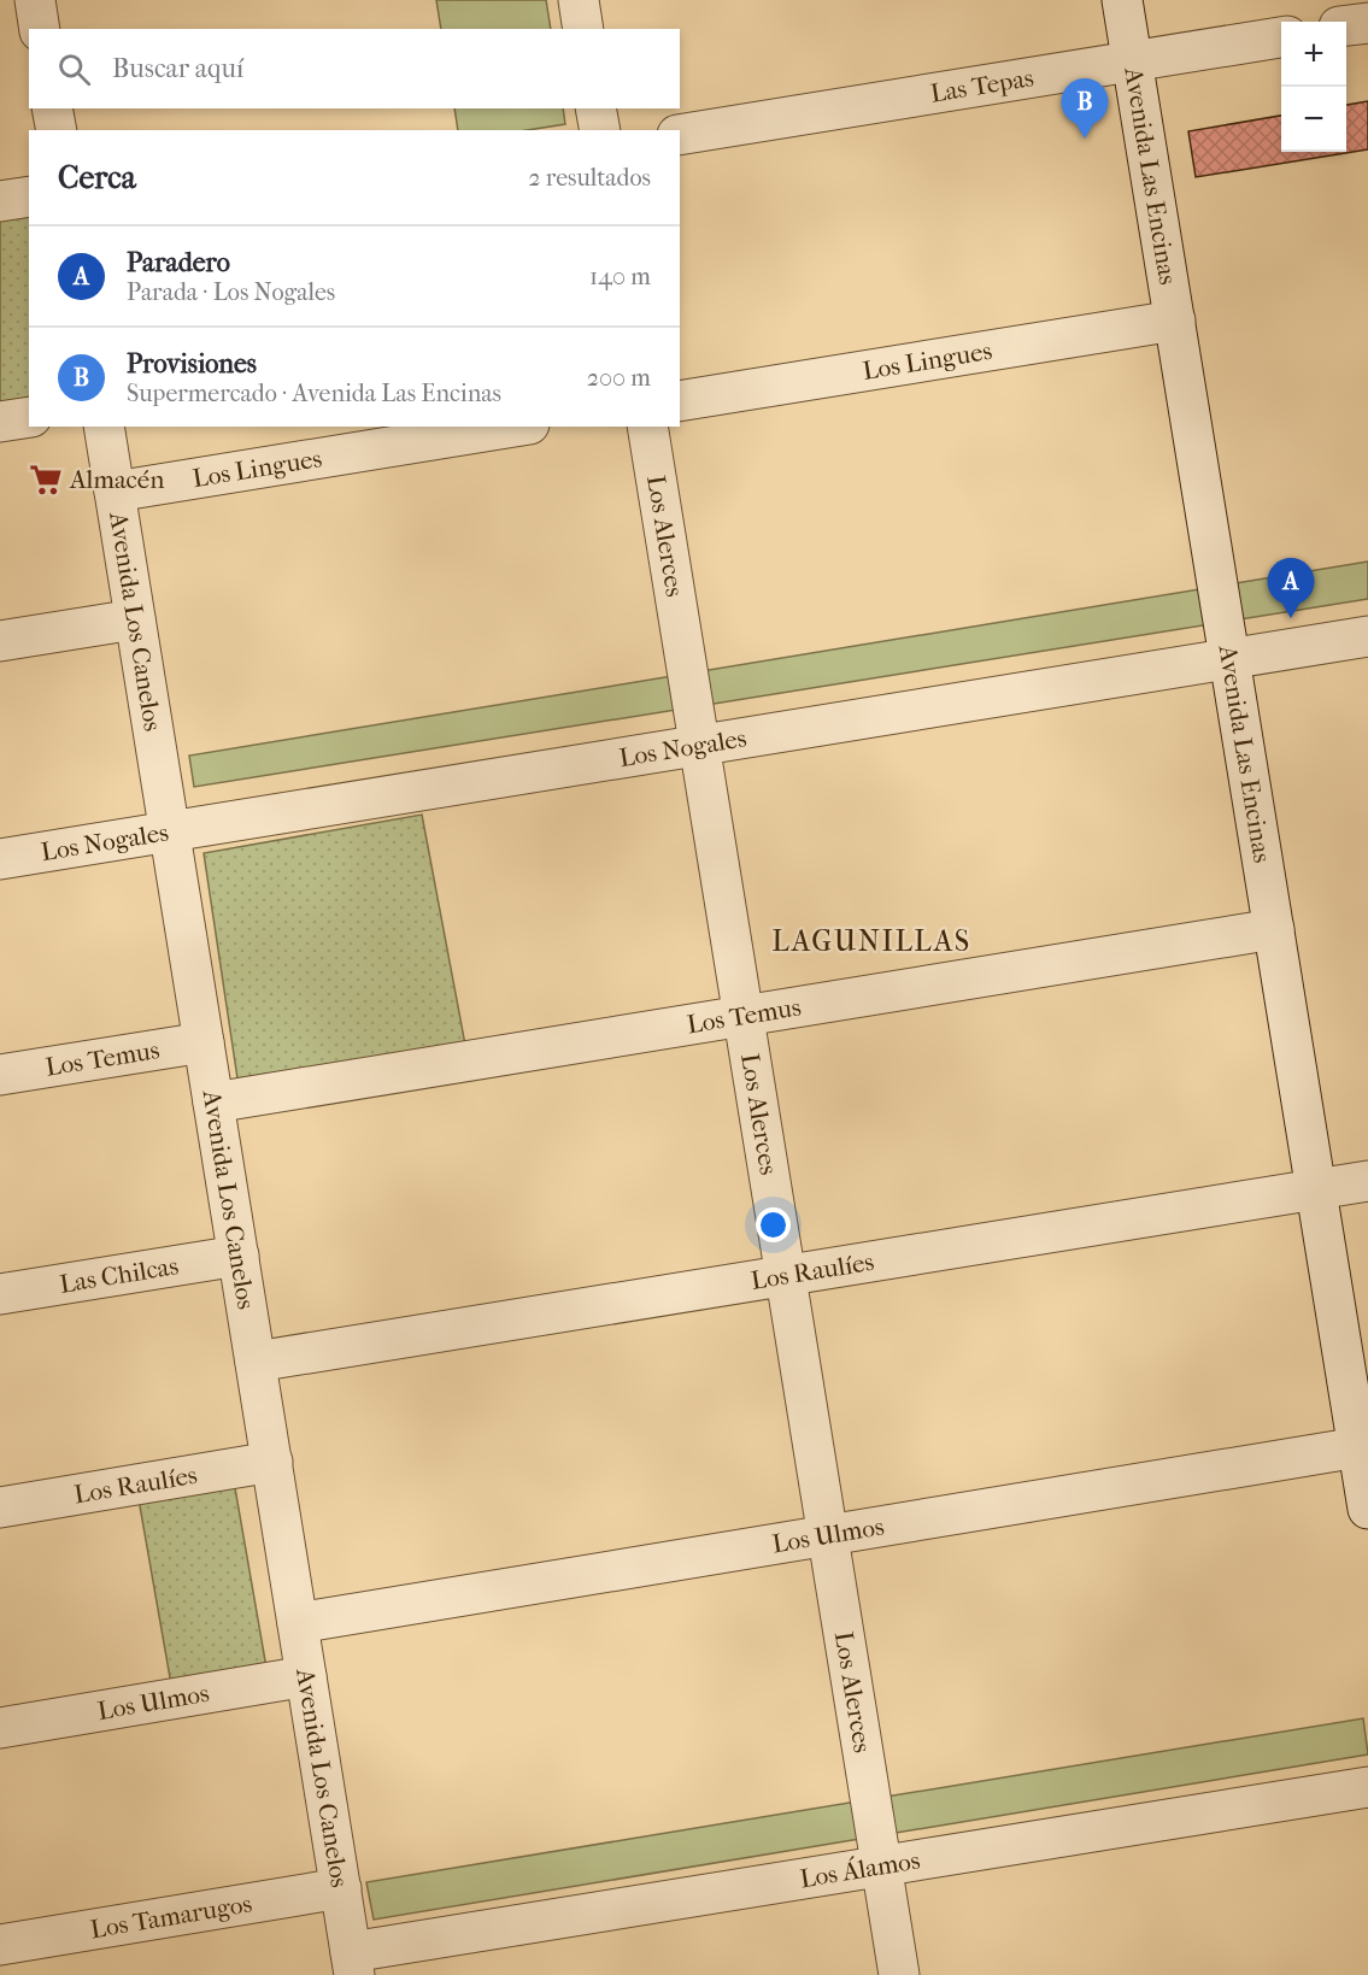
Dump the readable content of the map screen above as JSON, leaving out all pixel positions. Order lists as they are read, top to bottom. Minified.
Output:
{"streets":{"street":["Las Tepas","Avenida Las Encinas","Los Lingues","Los Alerces","Avenida Los Canelos","Los Nogales","Los Temus","Los Raulíes","Las Chilcas","Los Ulmos","Los Álamos","Los Tamarugos"]},"crossings":[["Las Tepas","Avenida Las Encinas"],["Avenida Las Encinas","Los Lingues"],["Avenida Las Encinas","Los Nogales"],["Avenida Las Encinas","Los Temus"],["Avenida Las Encinas","Los Raulíes"],["Avenida Las Encinas","Los Ulmos"],["Los Lingues","Avenida Los Canelos"],["Los Alerces","Los Nogales"],["Los Alerces","Los Temus"],["Los Alerces","Los Raulíes"],["Los Alerces","Los Ulmos"],["Los Alerces","Los Álamos"],["Avenida Los Canelos","Los Nogales"],["Avenida Los Canelos","Los Temus"],["Avenida Los Canelos","Los Raulíes"],["Avenida Los Canelos","Las Chilcas"],["Avenida Los Canelos","Los Ulmos"],["Avenida Los Canelos","Los Álamos"],["Avenida Los Canelos","Los Tamarugos"]],"districts":["LAGUNILLAS"],"places":{"supermarket":["Almacén"]},"page":{"map_buttons":["+","−"],"search":"Buscar aquí","pins":["B","A"],"heading":["Cerca","2 resultados"],"list":[{"mark":"A","name":"Paradero","note":"Parada · Los Nogales","value":"140 m"},{"mark":"B","name":"Provisiones","note":"Supermercado · Avenida Las Encinas","value":"200 m"}]}}
